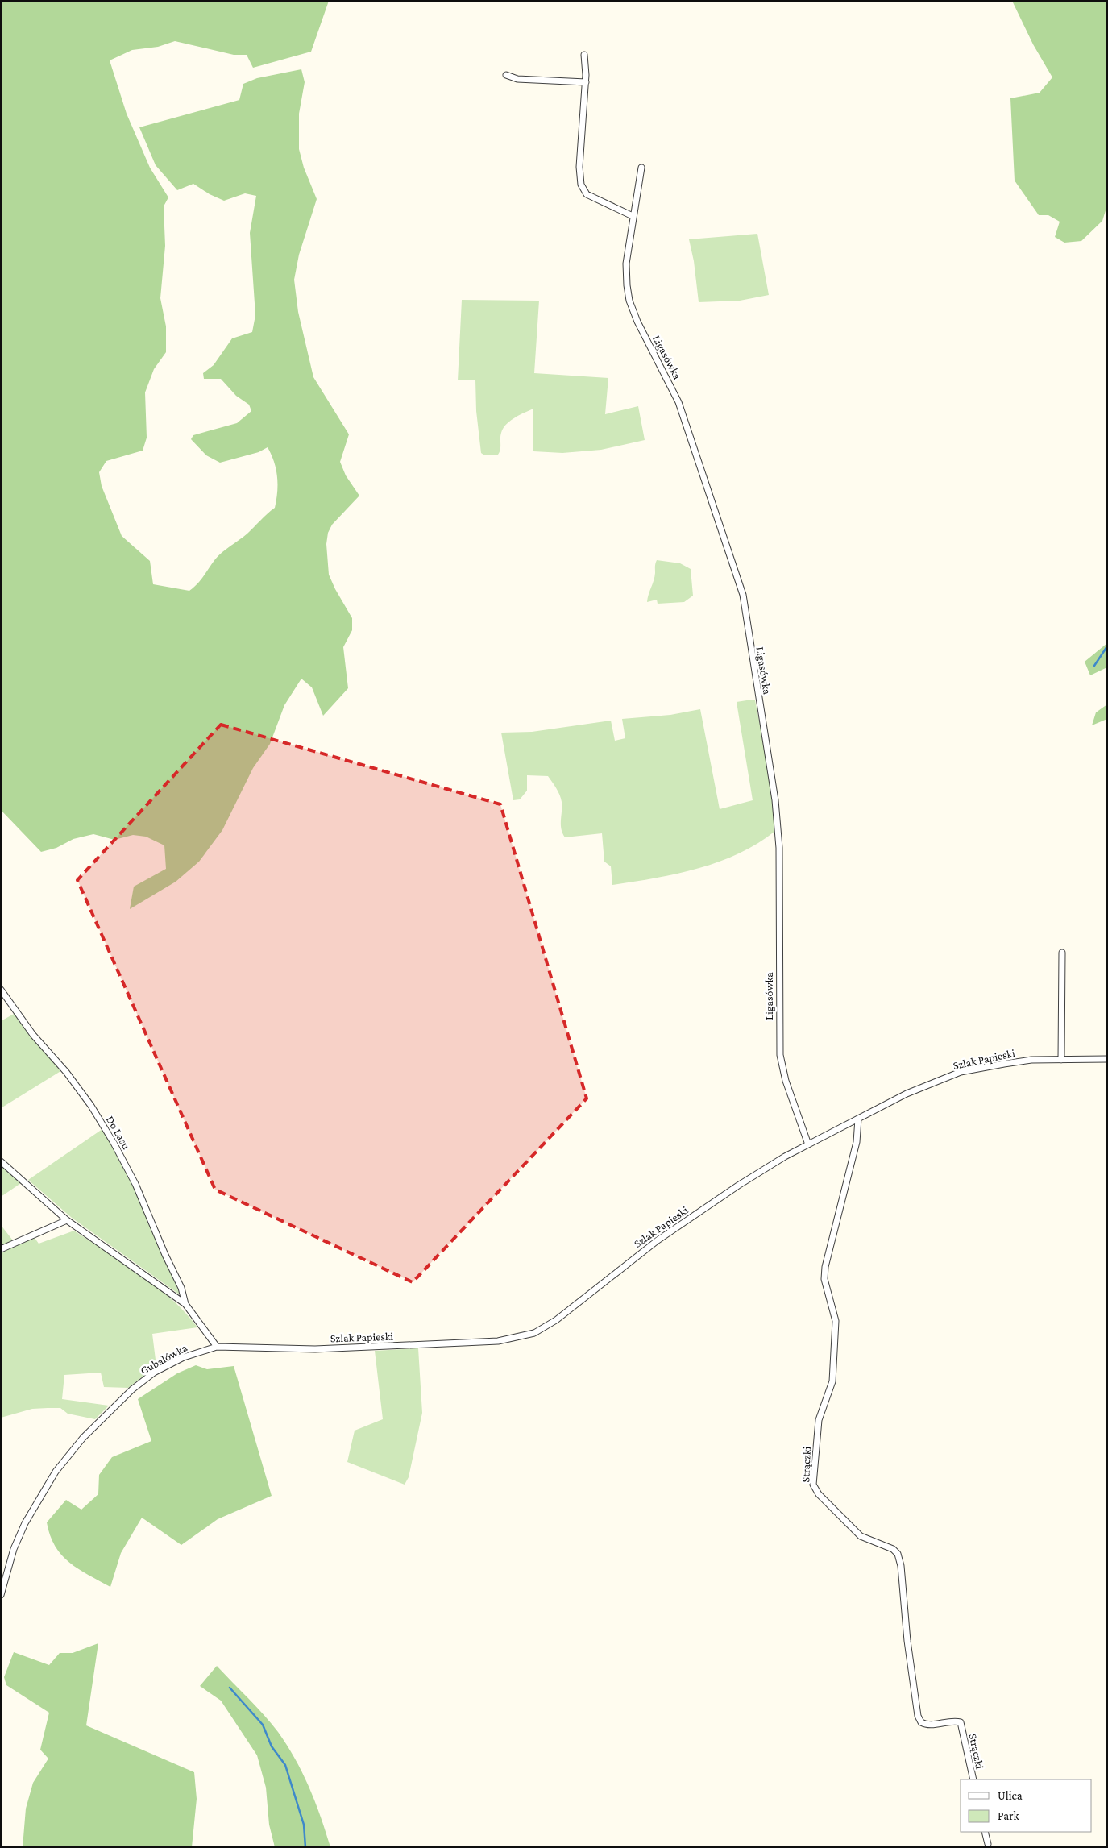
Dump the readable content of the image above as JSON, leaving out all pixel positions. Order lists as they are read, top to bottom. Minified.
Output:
{"streets":{"street":["Ligasówka","Szlak Papieski","Do Lasu","Gubałówka","Strączki"]},"crossings":[["Ligasówka","Szlak Papieski"],["Szlak Papieski","Gubałówka"],["Szlak Papieski","Strączki"]],"legend":["Ulica","Park"]}
